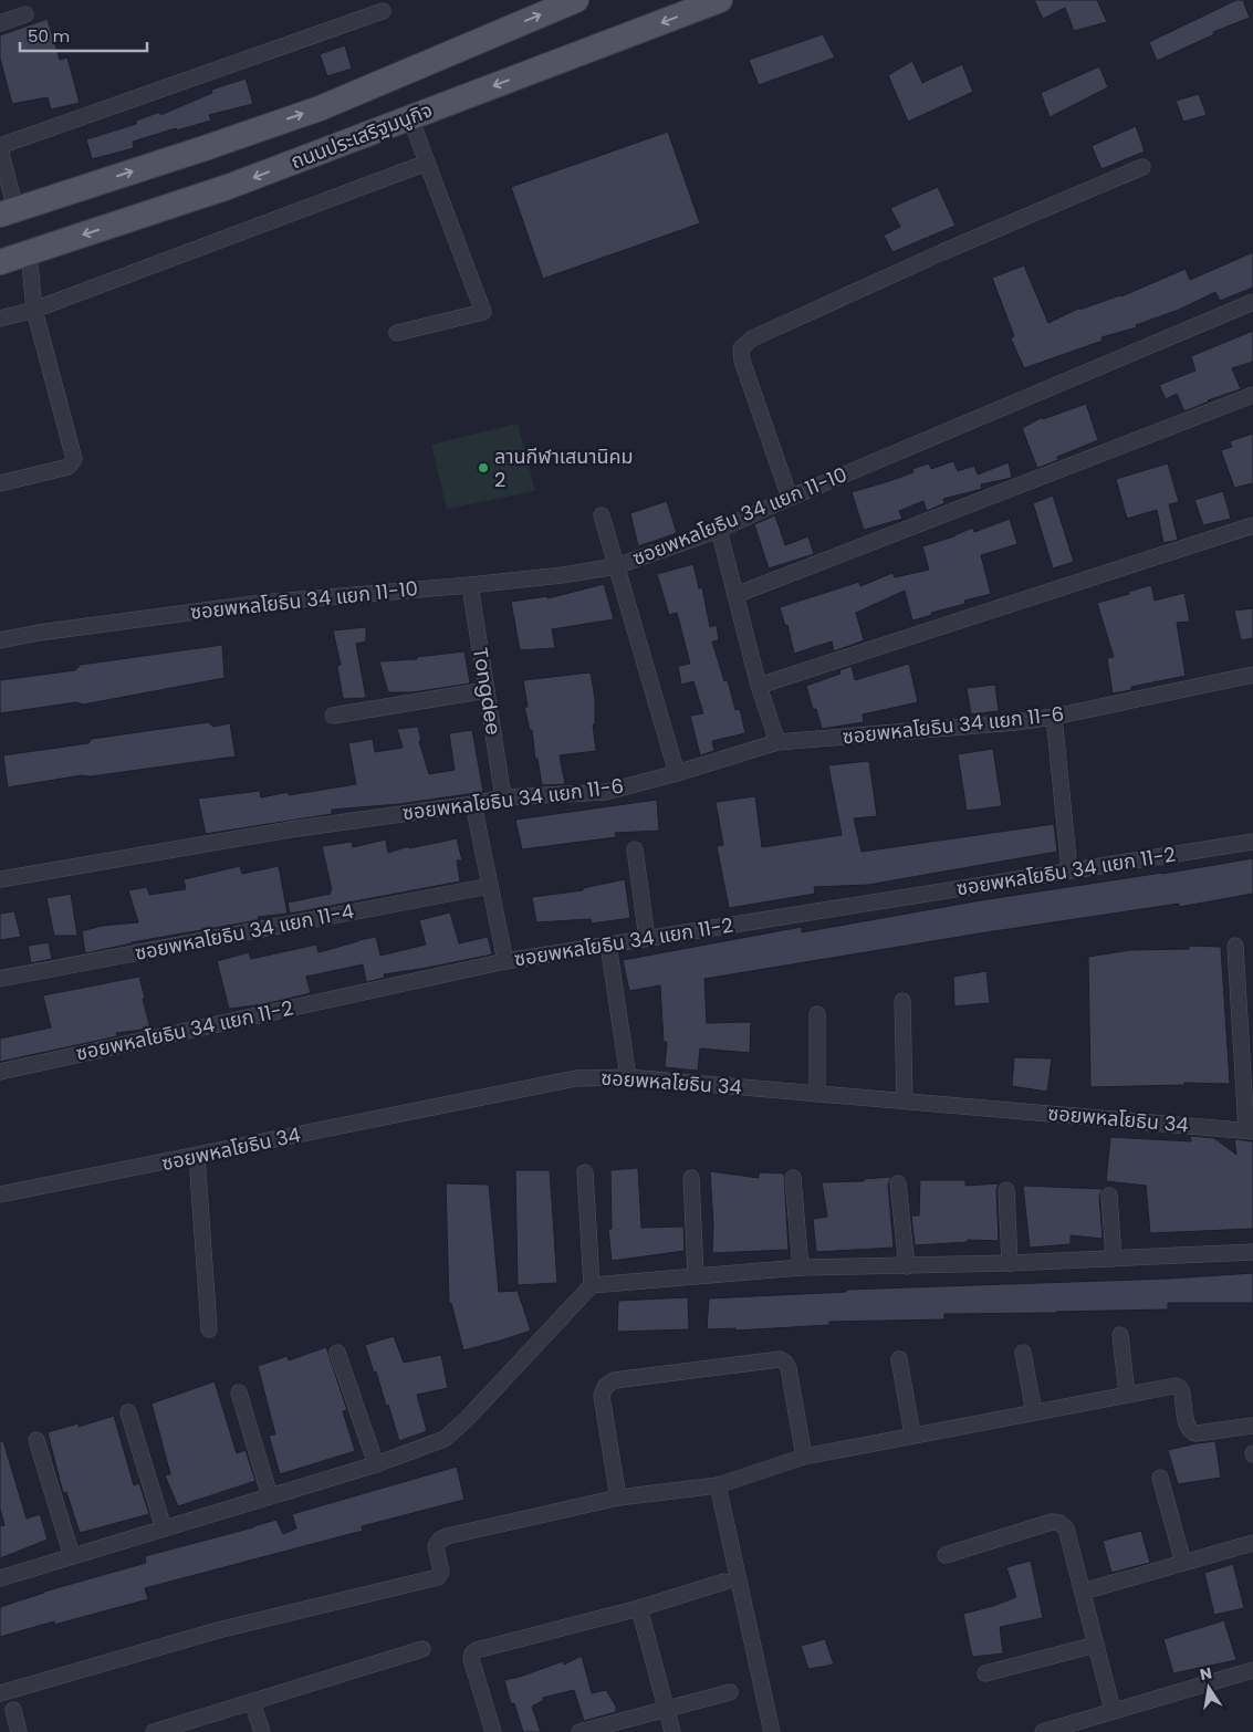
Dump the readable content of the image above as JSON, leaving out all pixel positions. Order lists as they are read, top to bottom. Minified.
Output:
{"streets":{"main road":["ถนนประเสริฐมนูกิจ"],"street":["ซอยพหลโยธิน 34 แยก 11-10","Tongdee","ซอยพหลโยธิน 34 แยก 11-6","ซอยพหลโยธิน 34 แยก 11-2","ซอยพหลโยธิน 34 แยก 11-4","ซอยพหลโยธิน 34"]},"crossings":[["ซอยพหลโยธิน 34 แยก 11-10","Tongdee"],["Tongdee","ซอยพหลโยธิน 34 แยก 11-6"]],"places":["ลานกีฬาเสนานิคม 2"],"scale_bar":"50 m","north":"top"}
